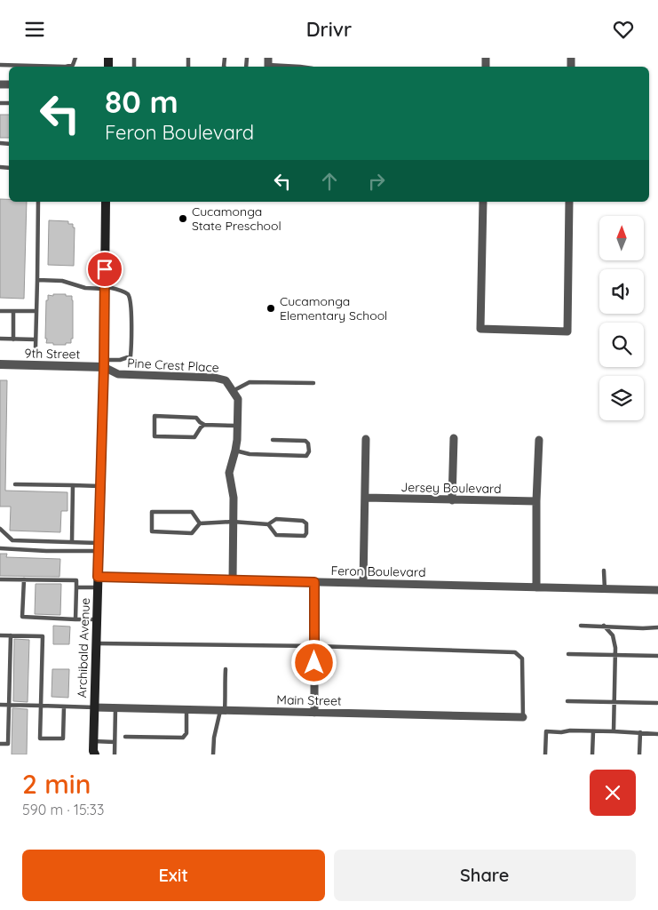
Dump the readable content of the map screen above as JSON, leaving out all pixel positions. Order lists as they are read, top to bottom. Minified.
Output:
{"streets":{"main road":["Archibald Avenue"],"street":["9th Street","Pine Crest Place","Jersey Boulevard","Feron Boulevard","Main Street"]},"crossings":[["9th Street","Pine Crest Place"],["9th Street","Archibald Avenue"],["Pine Crest Place","Archibald Avenue"],["Feron Boulevard","Archibald Avenue"],["Archibald Avenue","Main Street"]],"places":["Cucamonga State Preschool","Cucamonga Elementary School"],"north":"top","page":{"header":"Drivr","turn":["80 m","Feron Boulevard"],"heading":["2 min","590 m · 15:33"],"buttons":["Exit","Share"]}}
